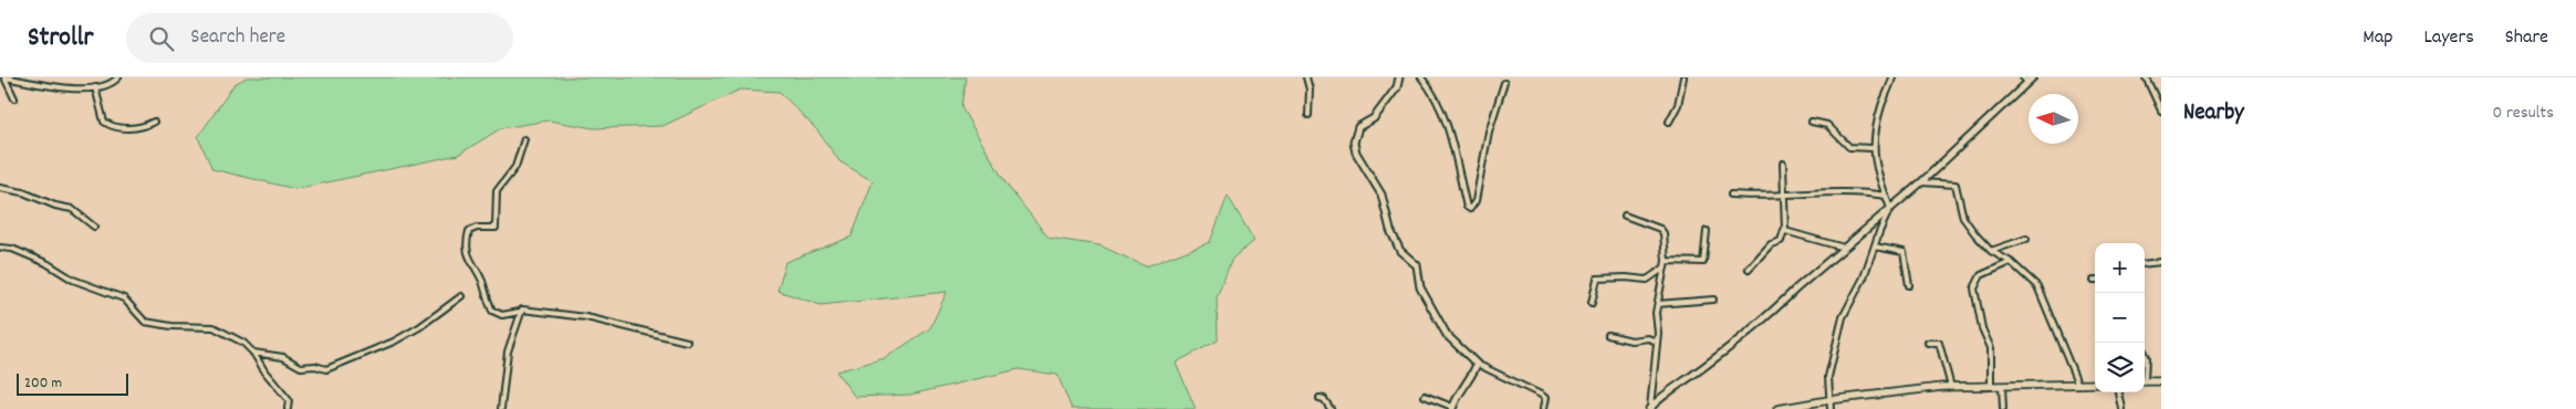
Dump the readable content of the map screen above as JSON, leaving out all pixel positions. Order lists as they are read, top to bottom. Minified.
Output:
{"scale_bar":"200 m","north":"left","page":{"header":"Strollr","search":"Search here","nav":["Map","Layers","Share"],"heading":["Nearby","0 results"],"map_buttons":["+","−"],"scale":"200 m"}}
